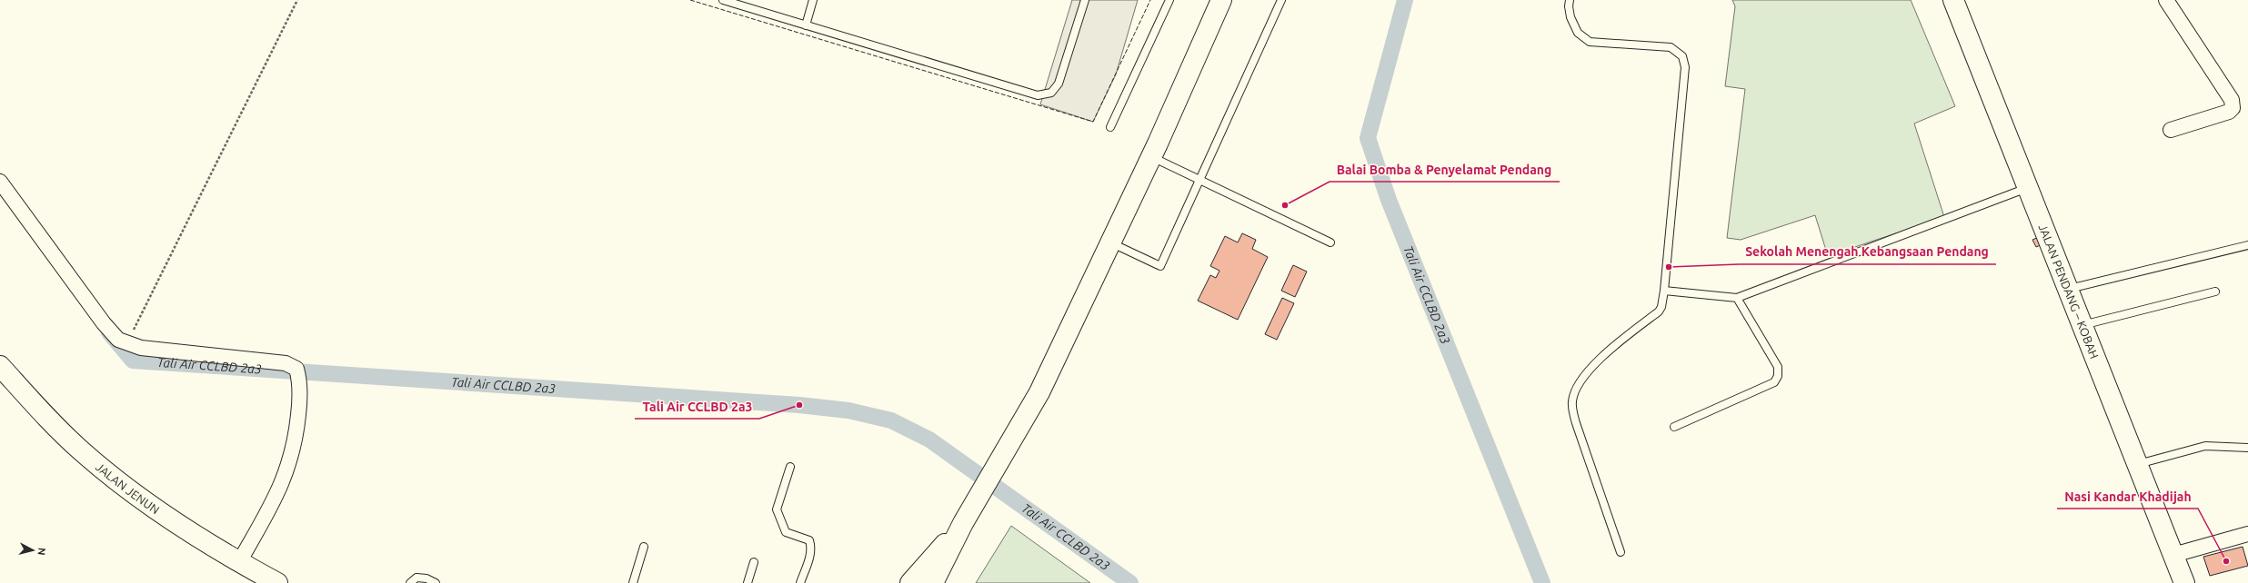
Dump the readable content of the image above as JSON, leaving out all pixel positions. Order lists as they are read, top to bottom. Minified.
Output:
{"streets":{"main road":["JALAN PENDANG – KOBAH","JALAN JENUN"]},"water":["Tali Air CCLBD 2a3"],"places":["Balai Bomba & Penyelamat Pendang","Sekolah Menengah Kebangsaan Pendang","Tali Air CCLBD 2a3","Nasi Kandar Khadijah"],"north":"right"}
